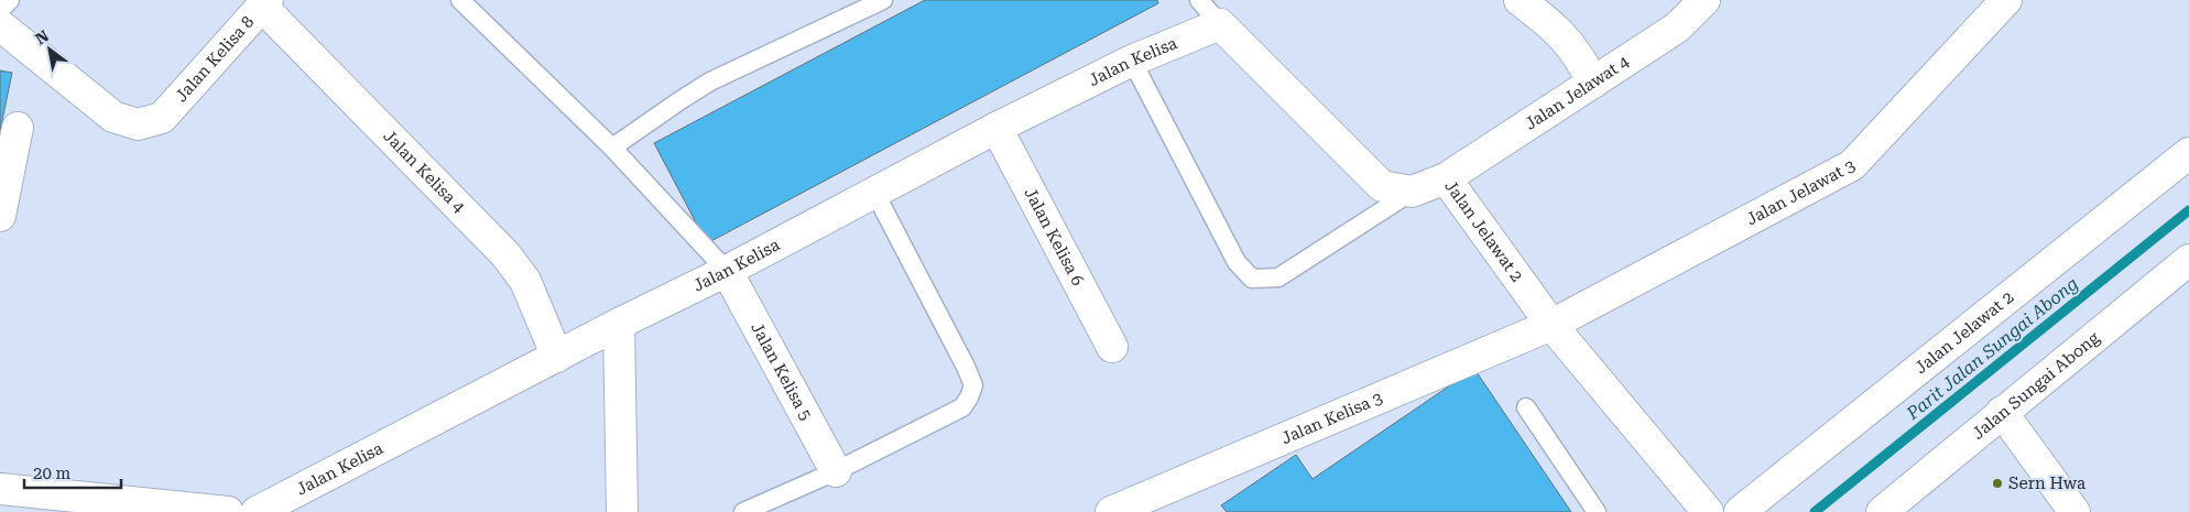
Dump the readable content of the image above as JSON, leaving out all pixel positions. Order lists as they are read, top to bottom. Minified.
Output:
{"streets":{"street":["Jalan Kelisa 8","Jalan Kelisa","Jalan Jelawat 4","Jalan Kelisa 4","Jalan Jelawat 3","Jalan Jelawat 2","Jalan Kelisa 6","Jalan Kelisa 5","Jalan Sungai Abong","Jalan Kelisa 3"]},"crossings":[["Jalan Kelisa 8","Jalan Kelisa 4"],["Jalan Kelisa","Jalan Kelisa 4"],["Jalan Kelisa","Jalan Kelisa 6"],["Jalan Kelisa","Jalan Kelisa 5"],["Jalan Jelawat 4","Jalan Jelawat 2"],["Jalan Jelawat 3","Jalan Jelawat 2"],["Jalan Jelawat 3","Jalan Kelisa 3"],["Jalan Jelawat 2","Jalan Kelisa 3"]],"water":["Parit Jalan Sungai Abong"],"places":["Sern Hwa"],"scale_bar":"20 m","north":"top left"}
